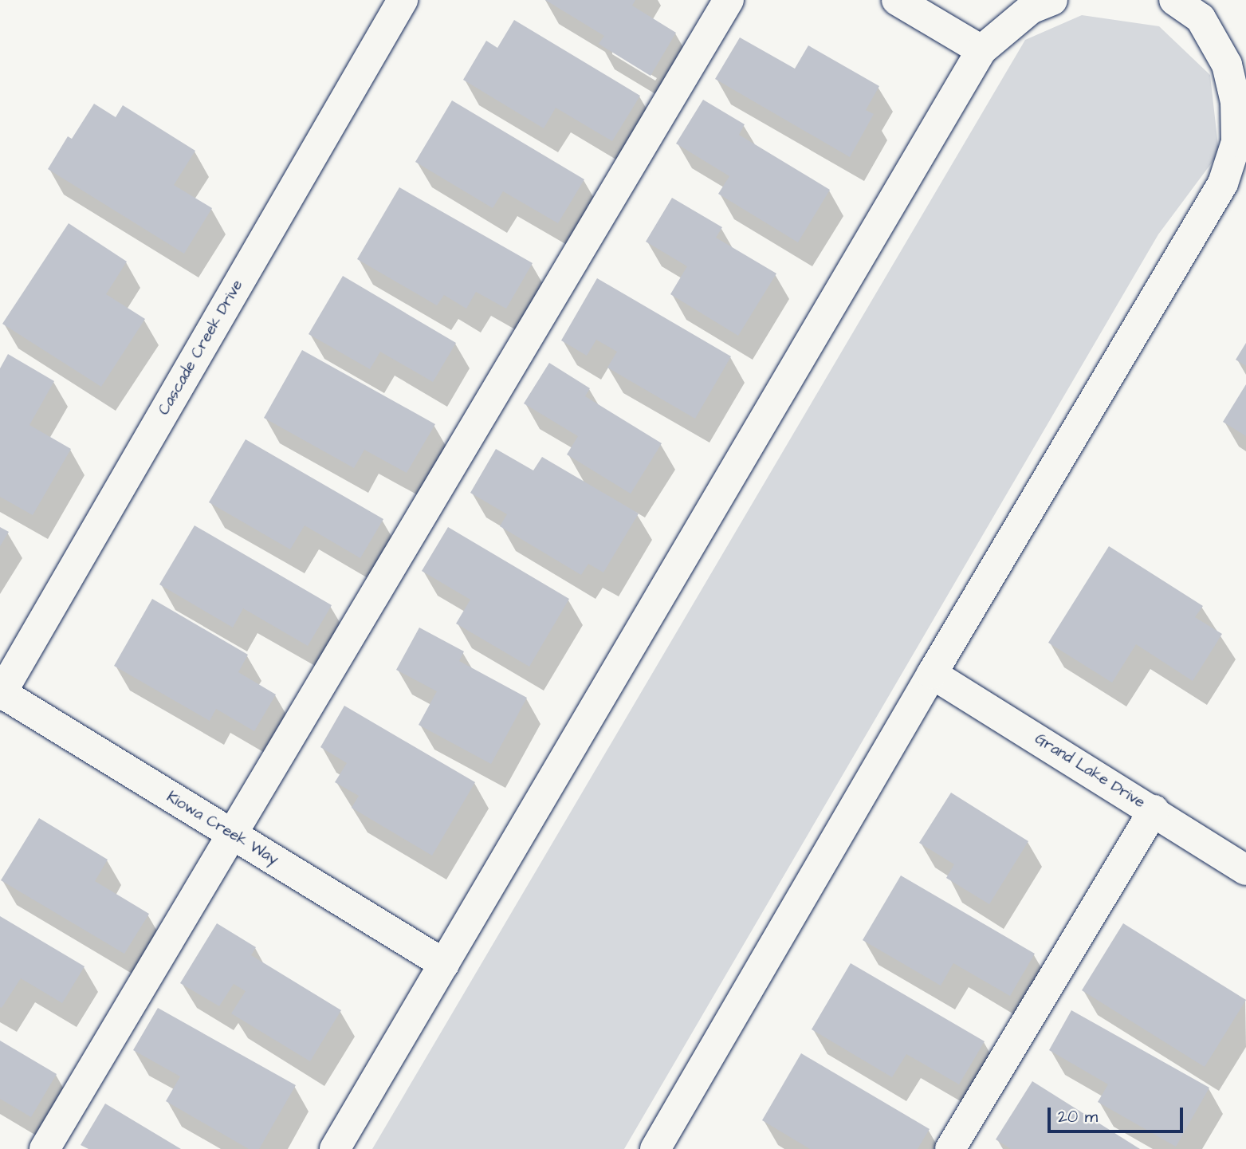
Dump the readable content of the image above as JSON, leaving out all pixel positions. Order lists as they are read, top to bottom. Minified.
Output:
{"streets":{"street":["Cascade Creek Drive","Grand Lake Drive","Kiowa Creek Way"]},"crossings":[["Cascade Creek Drive","Kiowa Creek Way"]],"scale_bar":"20 m"}
